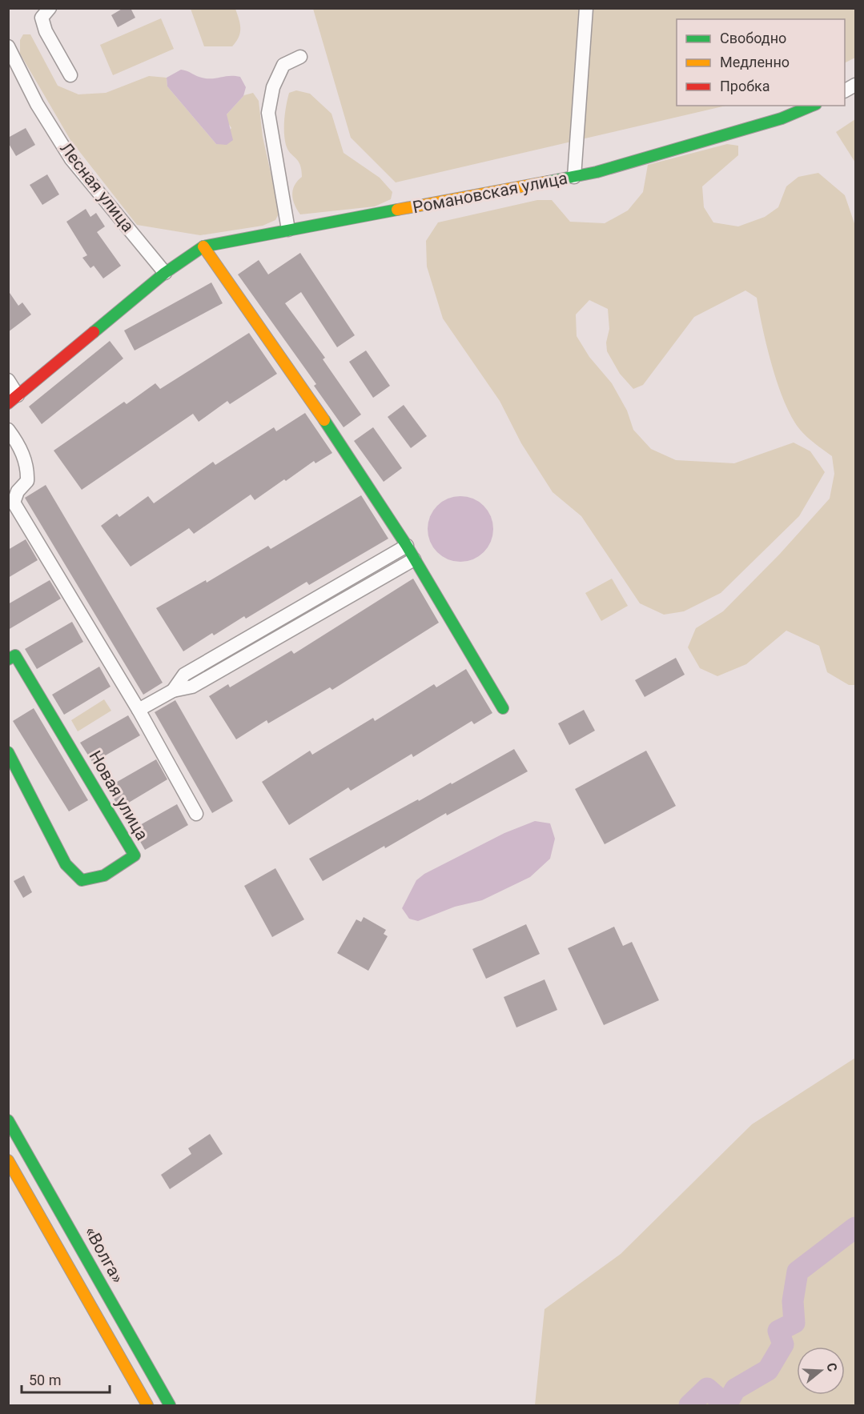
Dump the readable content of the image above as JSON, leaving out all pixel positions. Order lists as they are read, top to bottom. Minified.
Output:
{"streets":{"main road":["Романовская улица","Новая улица","«Волга»"],"street":["Лесная улица"]},"crossings":[["Лесная улица","Романовская улица"]],"legend":["Свободно","Медленно","Пробка"],"scale_bar":"50 m","north":"right"}
